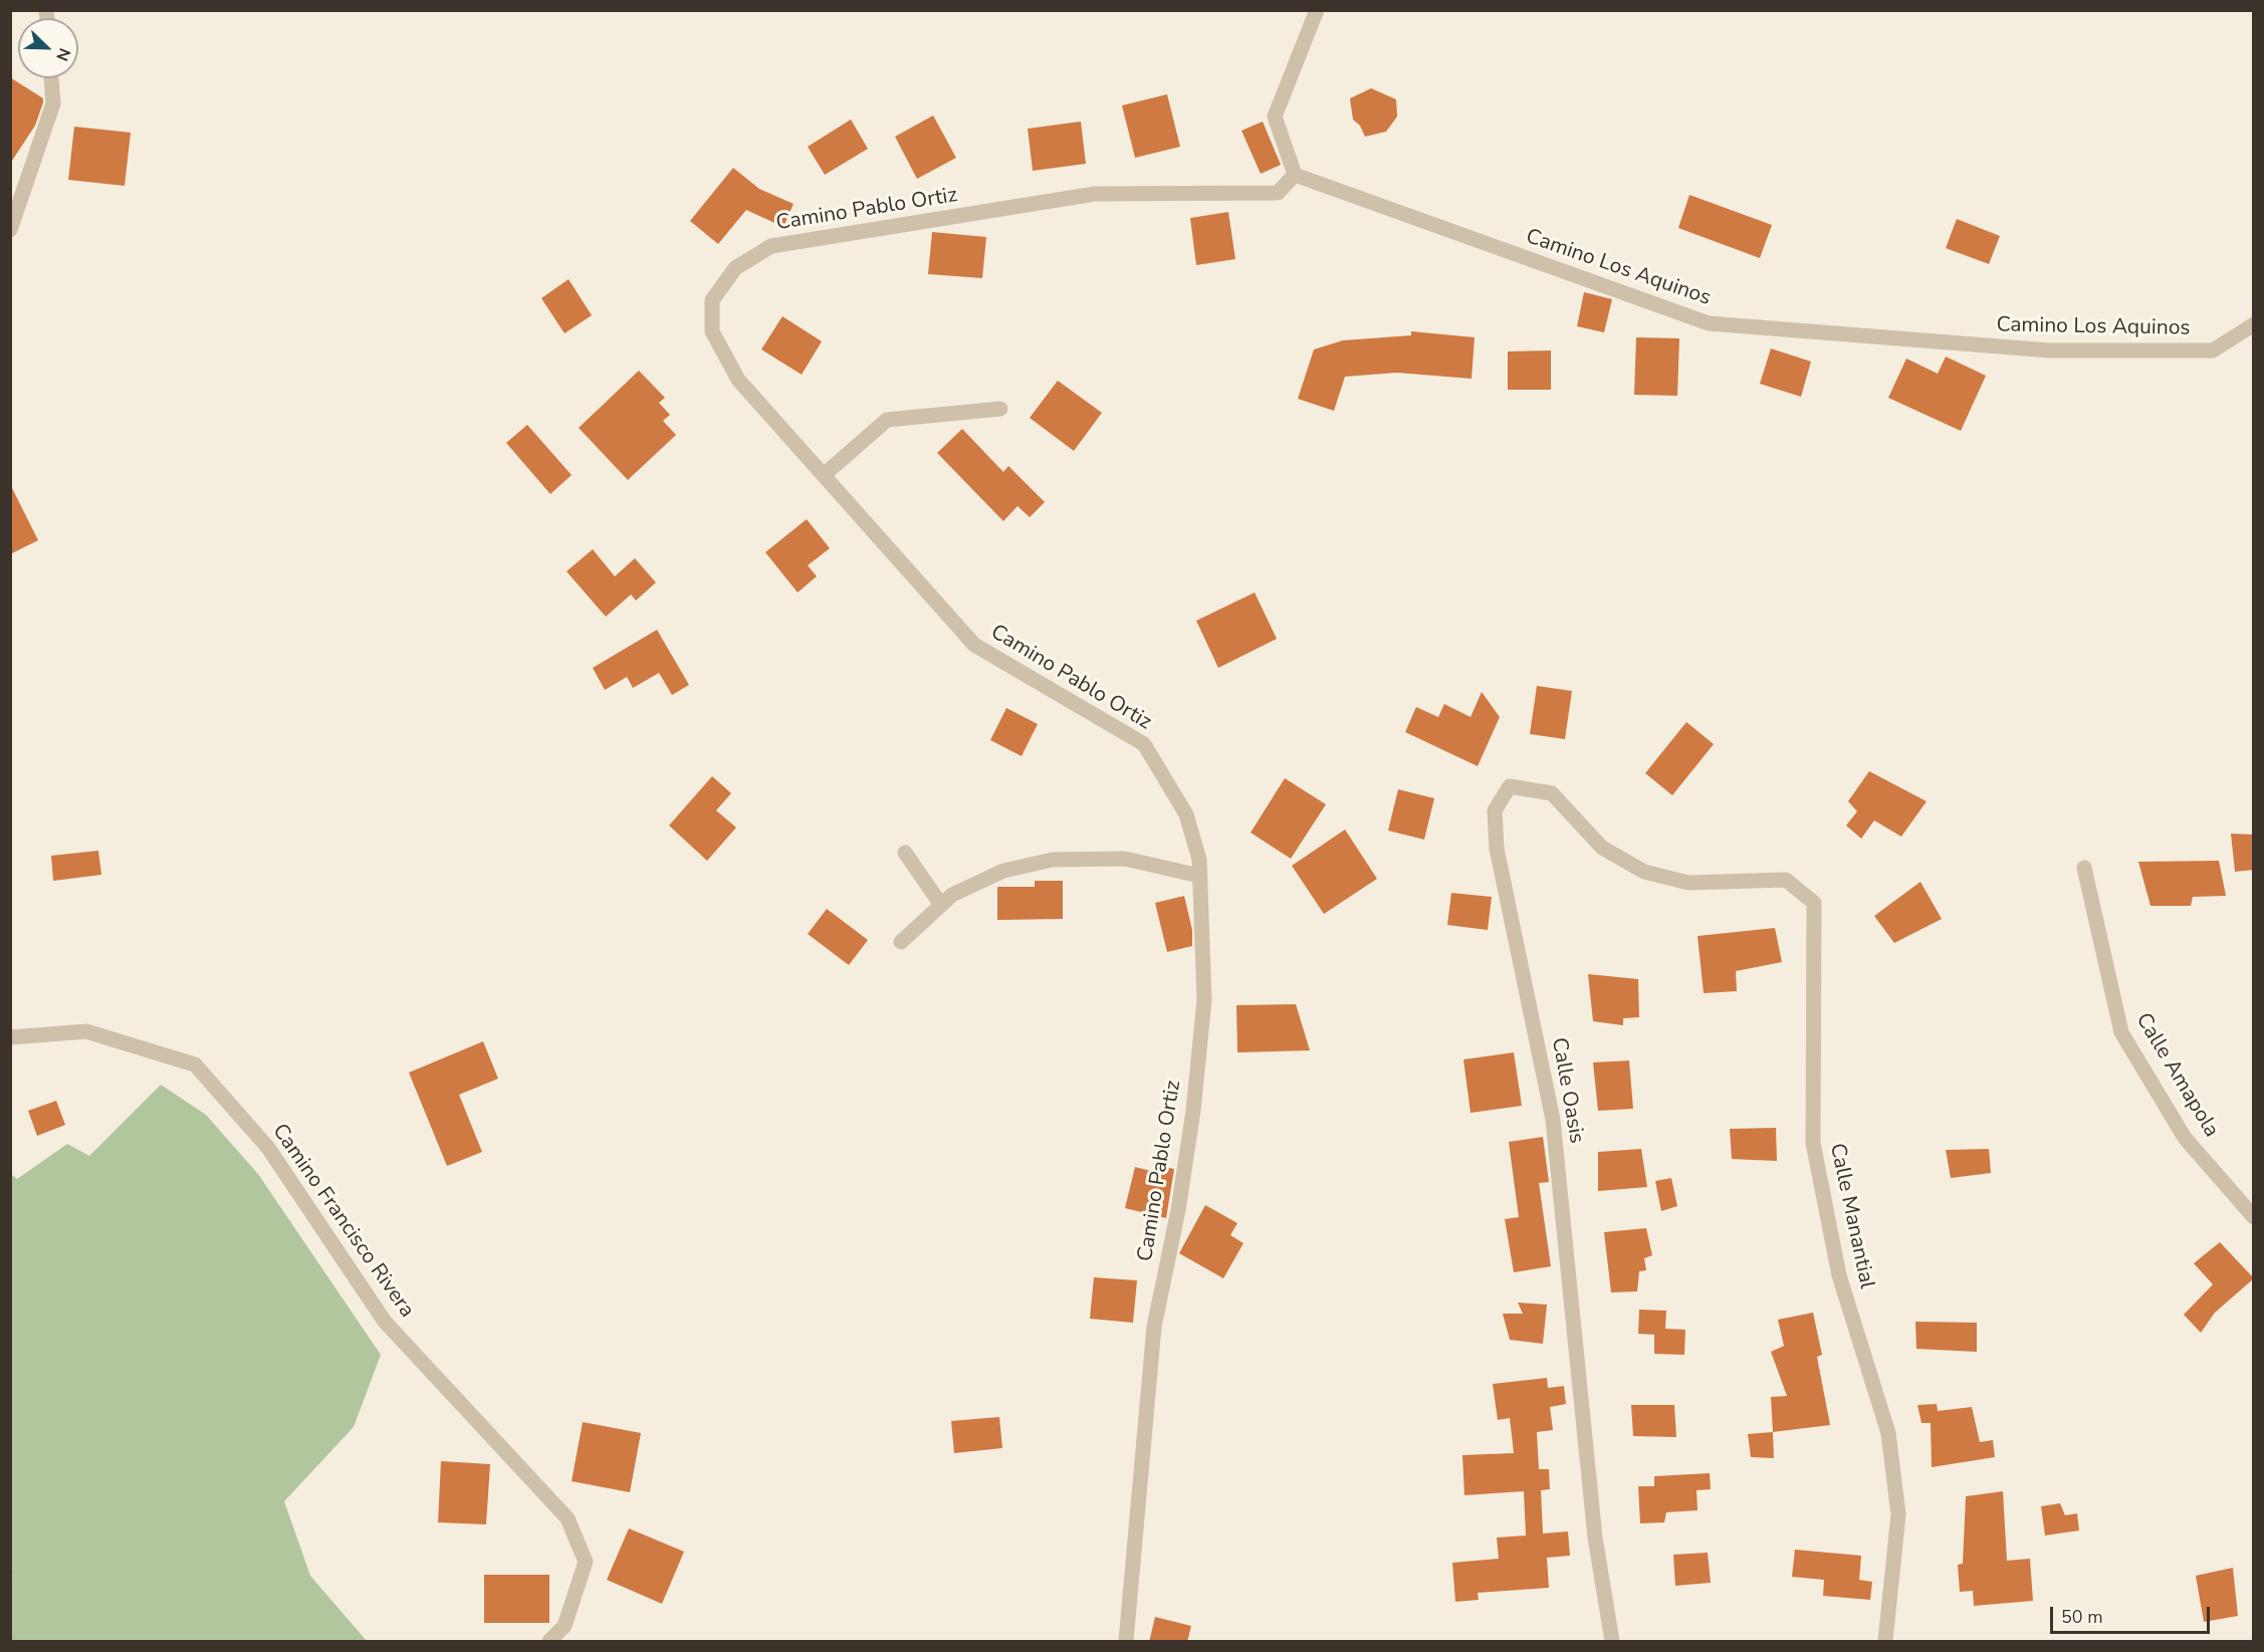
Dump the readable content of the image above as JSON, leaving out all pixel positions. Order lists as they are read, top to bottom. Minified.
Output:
{"streets":{"street":["Camino Pablo Ortiz","Camino Los Aquinos","Calle Amapola","Calle Oasis","Calle Manantial","Camino Francisco Rivera"]},"crossings":[["Camino Pablo Ortiz","Camino Los Aquinos"],["Calle Oasis","Calle Manantial"]],"scale_bar":"50 m","north":"bottom right"}
